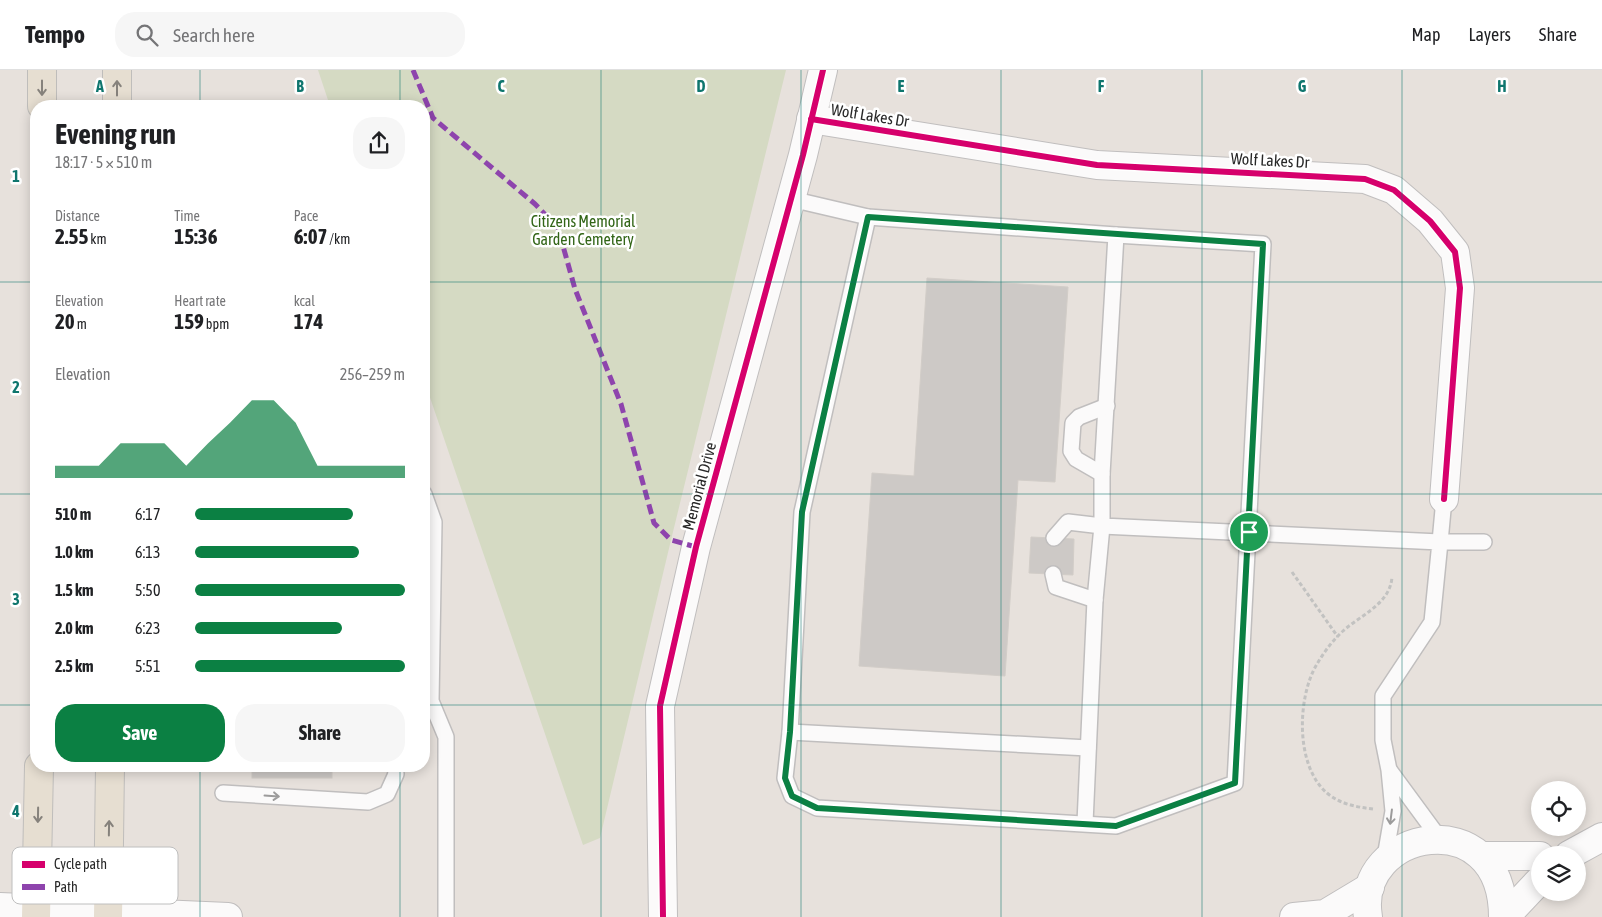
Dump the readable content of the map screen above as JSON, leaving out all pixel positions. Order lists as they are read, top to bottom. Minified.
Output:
{"streets":{"street":["Wolf Lakes Dr","Memorial Drive"]},"crossings":[["Wolf Lakes Dr","Memorial Drive"]],"parks":["Citizens Memorial Garden Cemetery"],"legend":["Cycle path","Path"],"page":{"header":"Tempo","search":"Search here","nav":["Map","Layers","Share"],"heading":["Evening run","18:17 · 5 × 510 m"],"stats":[["Distance","2.55 km"],["Time","15:36"],["Pace","6:07 /km"],["Elevation","20 m"],["Heart rate","159 bpm"],["kcal","174"]],"chart":["Elevation","256–259 m"],"list":[{"name":"510 m","note":"6:17"},{"name":"1.0 km","note":"6:13"},{"name":"1.5 km","note":"5:50"},{"name":"2.0 km","note":"6:23"},{"name":"2.5 km","note":"5:51"}],"buttons":["Save","Share"]},"grid":{"columns":["A","B","C","D","E","F","G","H"],"rows":["1","2","3","4"]}}
